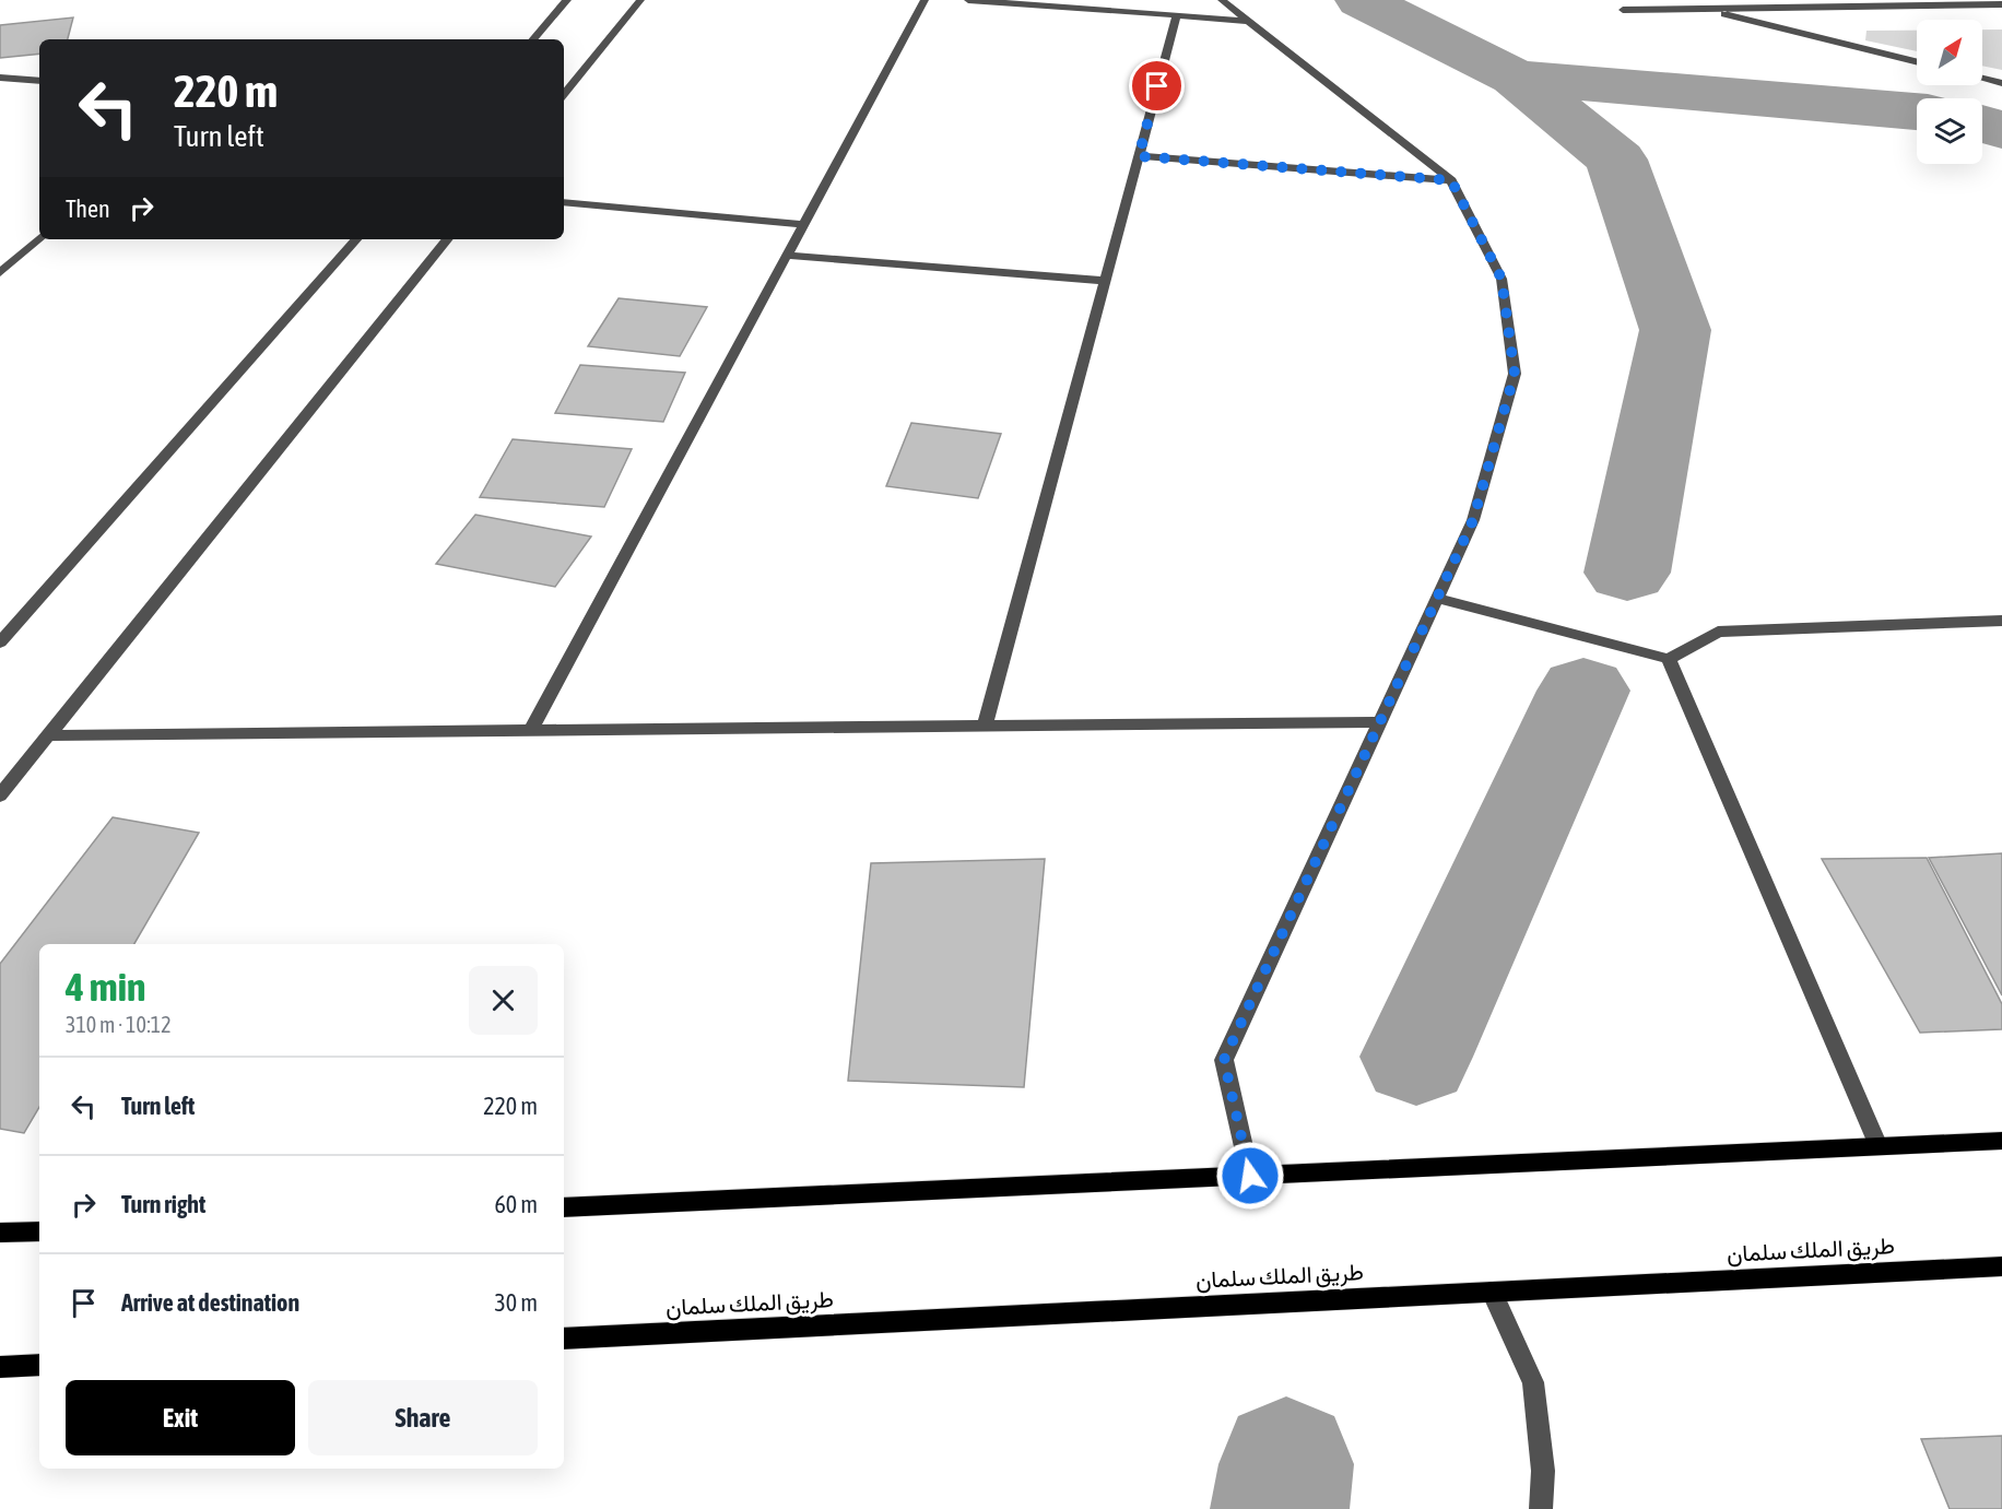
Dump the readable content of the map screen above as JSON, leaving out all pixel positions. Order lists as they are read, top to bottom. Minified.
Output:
{"streets":{"main road":["طريق الملك سلمان"]},"north":"top right","page":{"turn":["220 m","Turn left"],"then":"Then","heading":["4 min","310 m · 10:12"],"list":[{"name":"Turn left","value":"220 m"},{"name":"Turn right","value":"60 m"},{"name":"Arrive at destination","value":"30 m"}],"buttons":["Exit","Share"]}}
